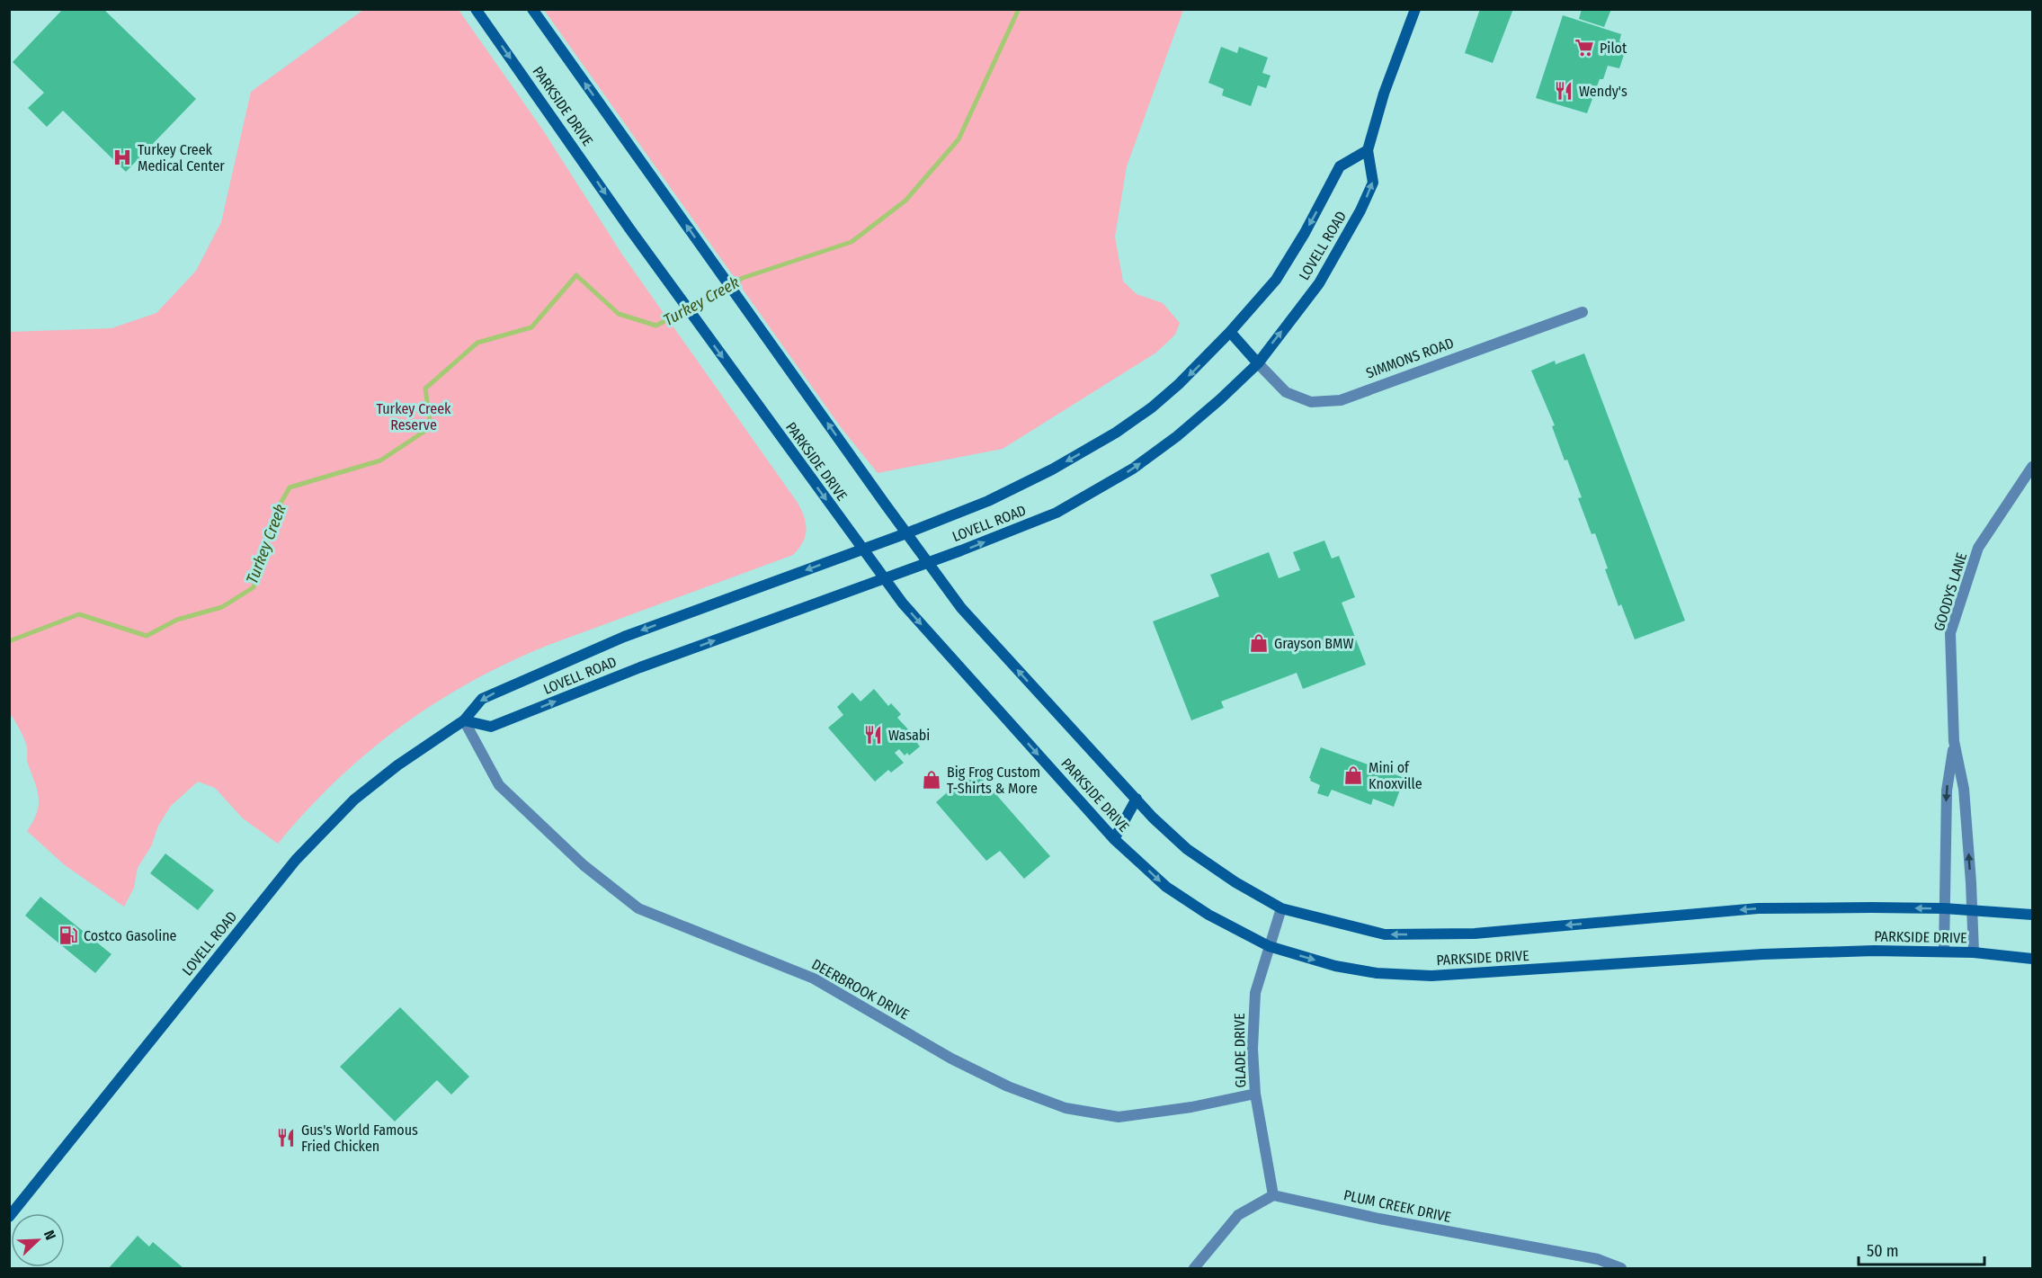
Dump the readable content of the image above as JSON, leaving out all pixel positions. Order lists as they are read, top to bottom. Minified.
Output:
{"streets":{"street":["PARKSIDE DRIVE","LOVELL ROAD","SIMMONS ROAD","GOODYS LANE","DEERBROOK DRIVE","GLADE DRIVE","PLUM CREEK DRIVE"]},"crossings":[["PARKSIDE DRIVE","LOVELL ROAD"],["PARKSIDE DRIVE","GOODYS LANE"],["PARKSIDE DRIVE","GLADE DRIVE"],["LOVELL ROAD","SIMMONS ROAD"],["LOVELL ROAD","DEERBROOK DRIVE"],["DEERBROOK DRIVE","GLADE DRIVE"],["GLADE DRIVE","PLUM CREEK DRIVE"]],"water":["Turkey Creek"],"parks":["Turkey Creek Reserve"],"places":{"supermarket":["Pilot"],"restaurant":["Wendy's","Wasabi","Gus's World Famous Fried Chicken"],"hospital":["Turkey Creek Medical Center"],"shop":["Grayson BMW","Mini of Knoxville","Big Frog Custom T-Shirts & More"],"fuel station":["Costco Gasoline"]},"scale_bar":"50 m","north":"top right"}
